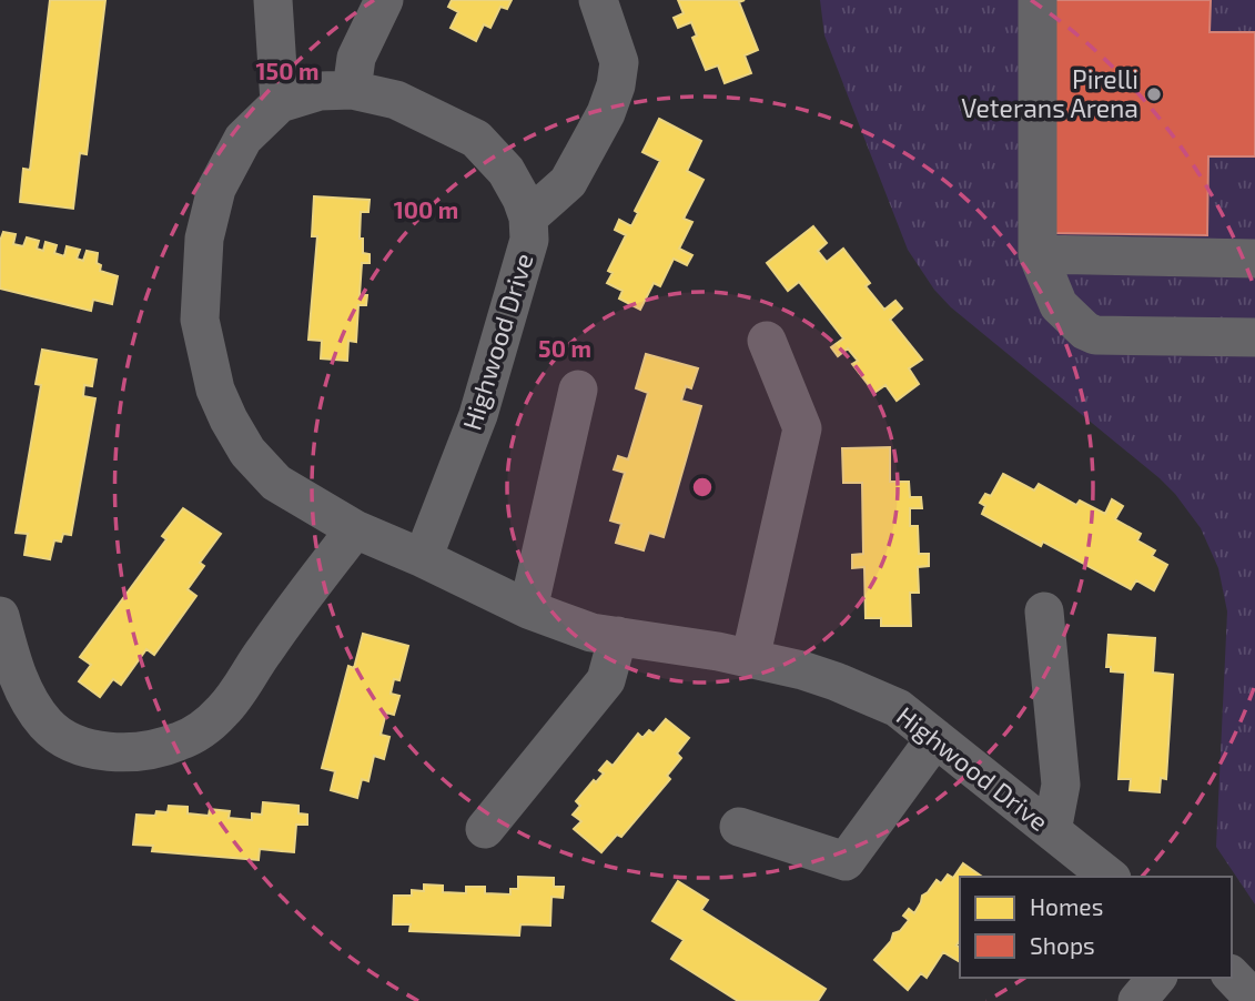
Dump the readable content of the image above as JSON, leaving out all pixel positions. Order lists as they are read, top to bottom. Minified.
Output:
{"streets":{"street":["Highwood Drive"]},"places":["Pirelli Veterans Arena"],"legend":["Homes","Shops"],"rings":["150 m","100 m","50 m"]}
